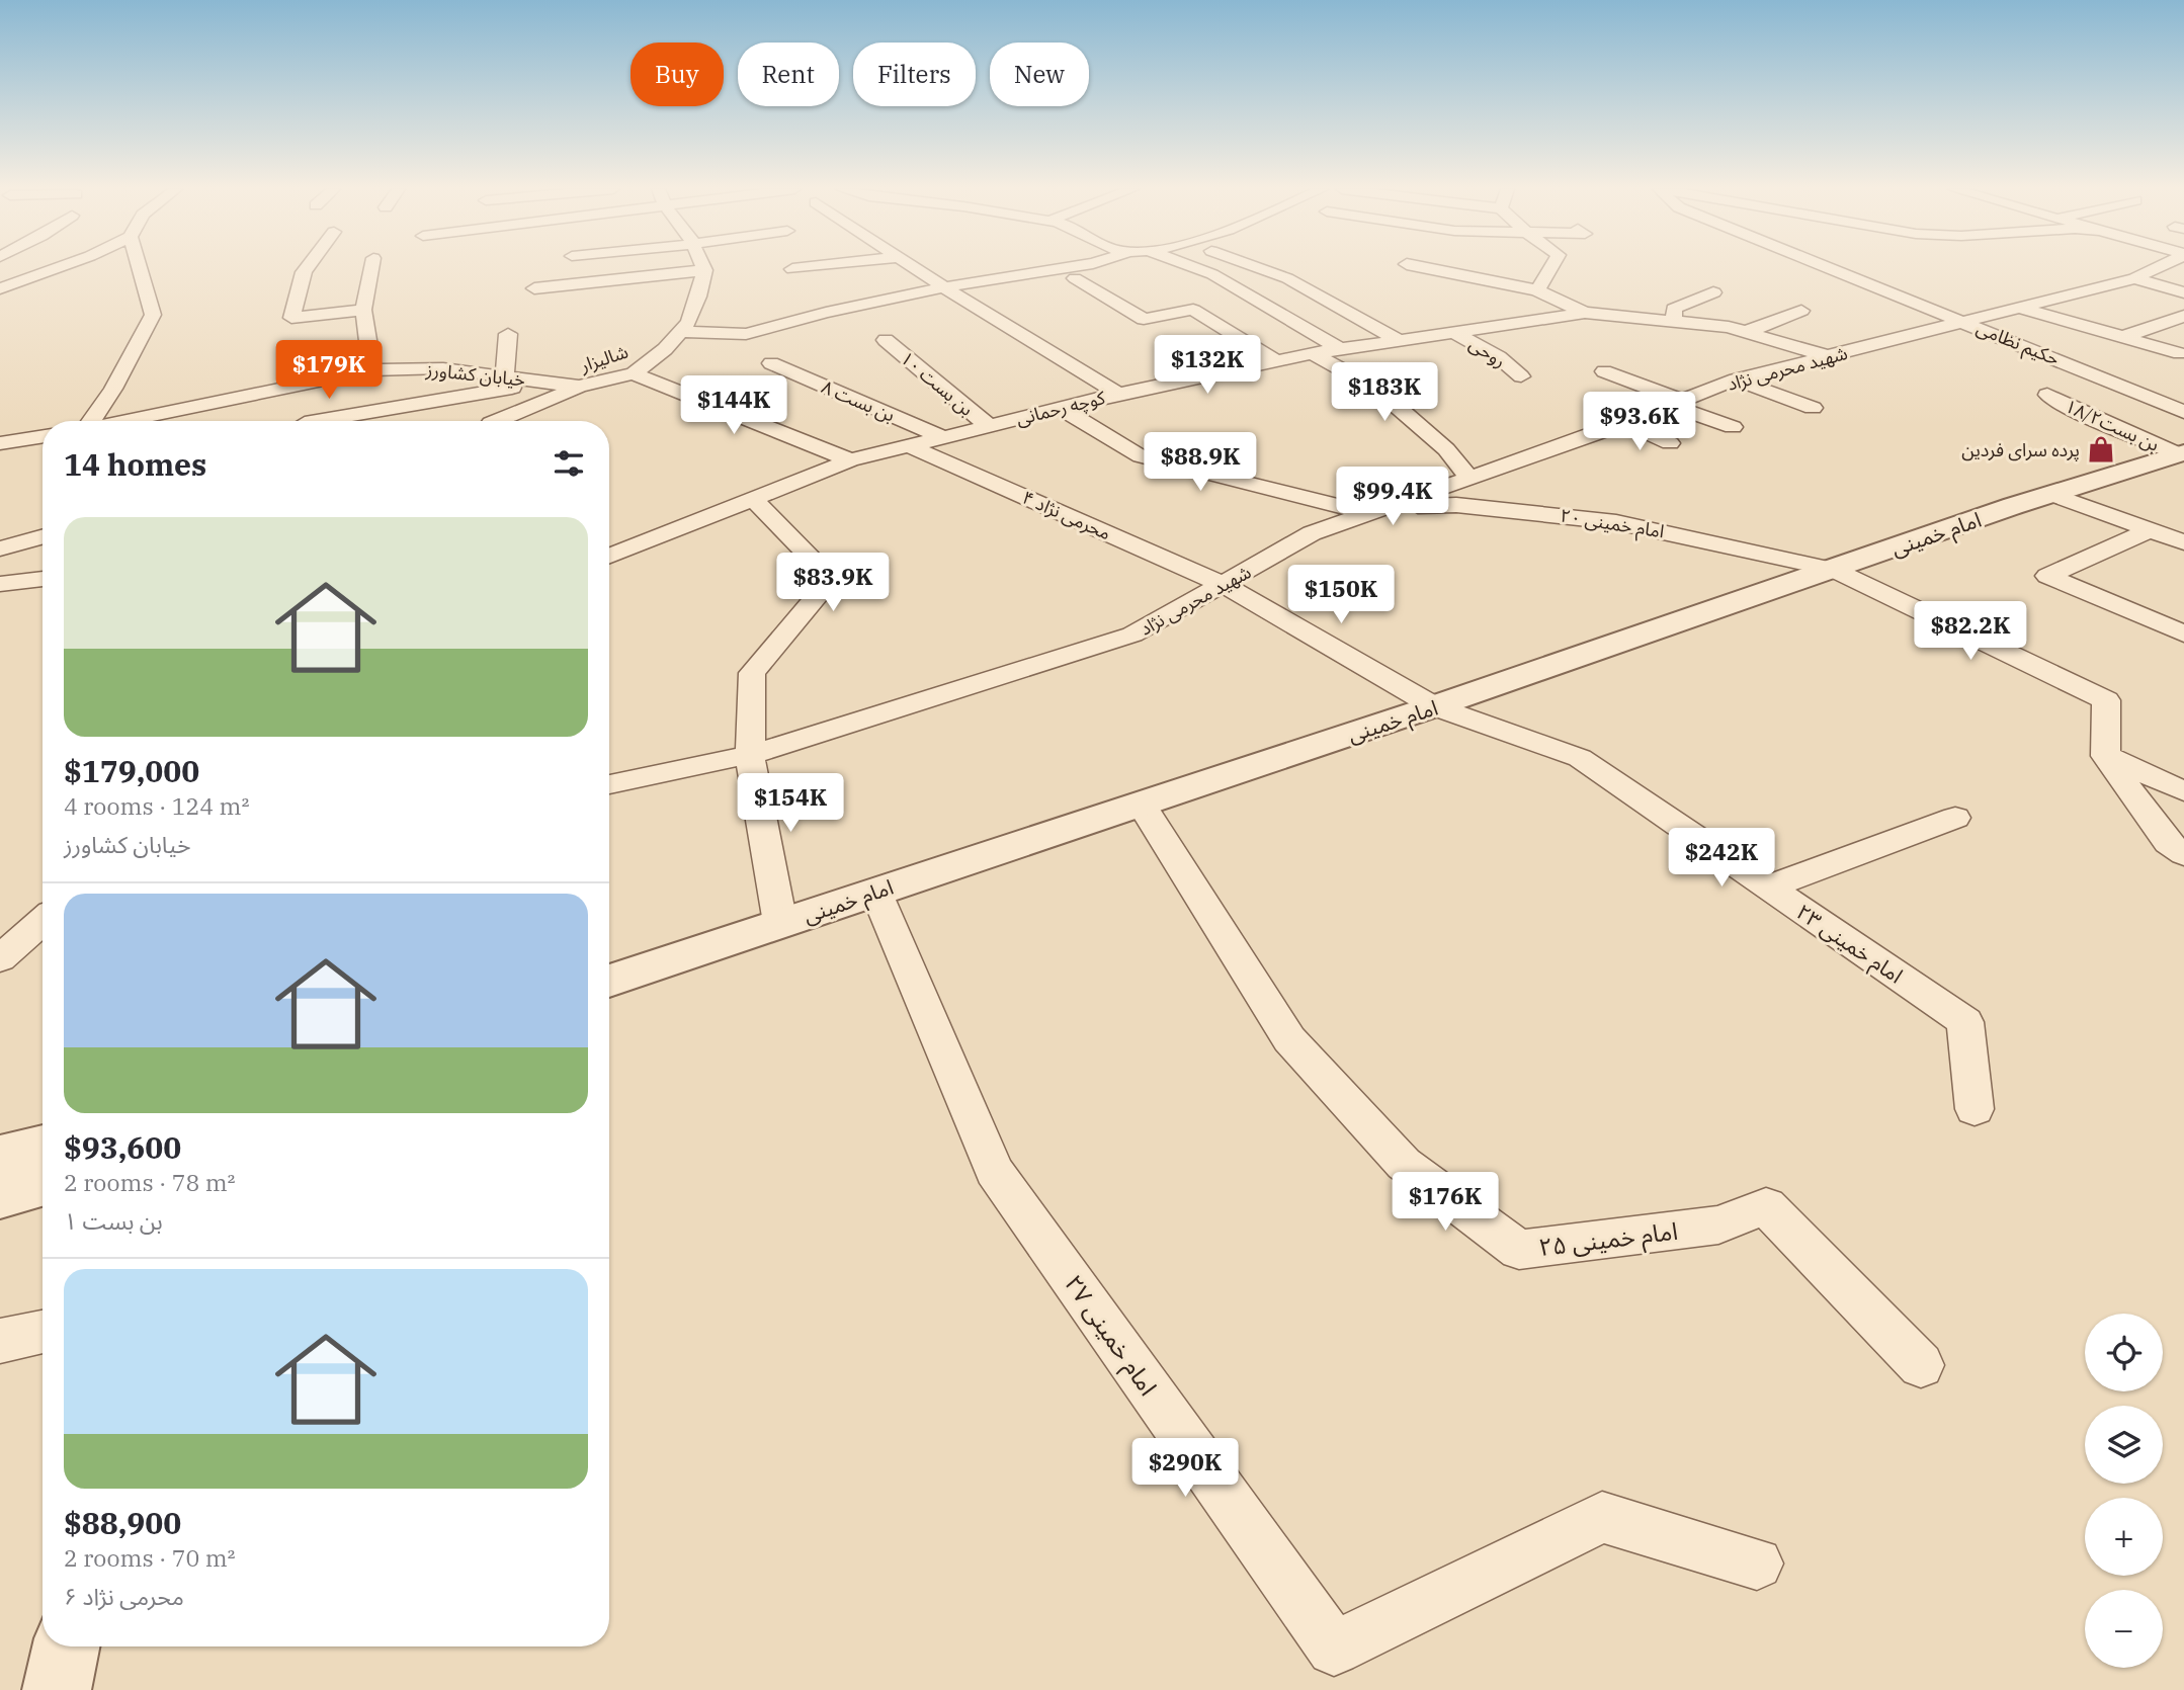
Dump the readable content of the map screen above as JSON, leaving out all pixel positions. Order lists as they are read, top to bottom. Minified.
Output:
{"streets":{"street":["حکیم نظامی","روحی","شالیزار","شهید محرمی نژاد","خیابان کشاورز","بن بست ۱۰","بن بست ۸","کوچه رحمانی","بن بست۱۸/۲","محرمی نژاد ۴","امام خمینی ۲۰","امام خمینی","امام خمینی ۲۳","امام خمینی ۲۵","امام خمینی ۲۷"]},"crossings":[["حکیم نظامی","شهید محرمی نژاد"],["روحی","کوچه رحمانی"],["شالیزار","خیابان کشاورز"],["شهید محرمی نژاد","کوچه رحمانی"],["شهید محرمی نژاد","محرمی نژاد ۴"],["شهید محرمی نژاد","امام خمینی ۲۰"],["بن بست ۱۰","کوچه رحمانی"],["بن بست ۸","کوچه رحمانی"],["کوچه رحمانی","محرمی نژاد ۴"],["بن بست۱۸/۲","امام خمینی"],["محرمی نژاد ۴","امام خمینی"],["محرمی نژاد ۴","امام خمینی ۲۳"],["امام خمینی ۲۰","امام خمینی"],["امام خمینی","امام خمینی ۲۳"],["امام خمینی","امام خمینی ۲۵"],["امام خمینی","امام خمینی ۲۷"]],"places":{"shop":["پرده سرای فردین"]},"page":{"chip":["Buy","Rent","Filters","New"],"price":["$132K","$179K","$183K","$144K","$93.6K","$88.9K","$99.4K","$83.9K","$150K","$82.2K","$154K","$242K","$176K","$290K"],"heading":"14 homes","list":[{"name":"$179,000","note":"4 rooms · 124 m² · خیابان کشاورز"},{"name":"$93,600","note":"2 rooms · 78 m² · بن بست ۱"},{"name":"$88,900","note":"2 rooms · 70 m² · محرمی نژاد ۶"}],"map_buttons":["+","−"]}}
